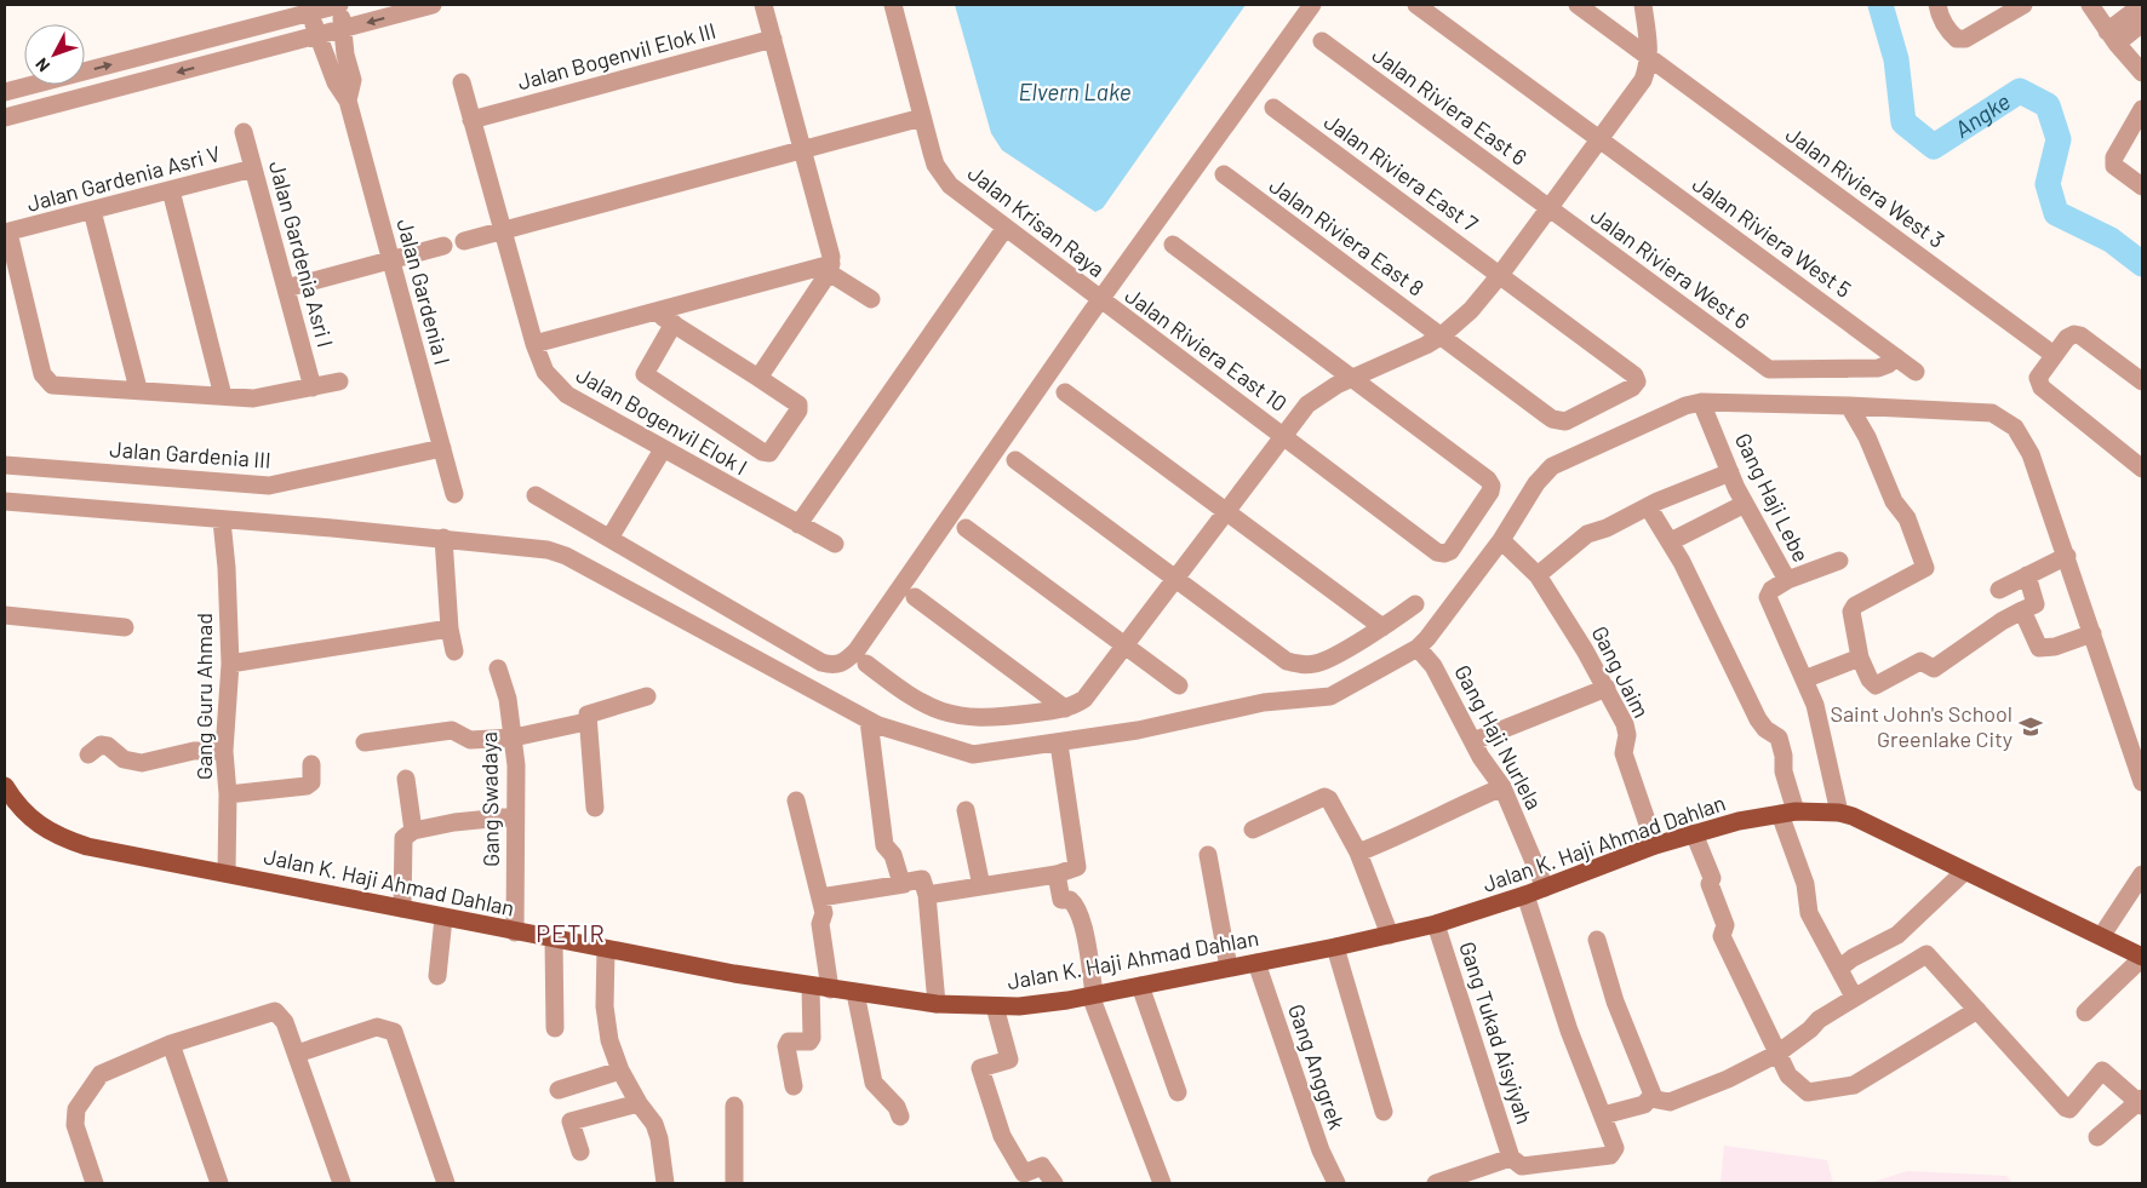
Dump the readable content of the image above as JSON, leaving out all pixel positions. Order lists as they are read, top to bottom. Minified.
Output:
{"streets":{"main road":["Jalan K. Haji Ahmad Dahlan"],"street":["Jalan Bogenvil Elok III","Jalan Riviera East 6","Jalan Riviera East 7","Jalan Gardenia Asri V","Jalan Riviera West 3","Jalan Krisan Raya","Jalan Riviera East 8","Jalan Riviera West 5","Jalan Gardenia Asri I","Jalan Riviera West 6","Jalan Gardenia I","Jalan Riviera East 10","Jalan Bogenvil Elok I","Jalan Gardenia III","Gang Haji Lebe","Gang Jaim","Gang Guru Ahmad","Gang Haji Nurlela","Gang Swadaya","Gang Tukad Aisyiyah","Gang Anggrek"]},"crossings":[["Jalan Bogenvil Elok III","Jalan Bogenvil Elok I"],["Jalan Riviera East 6","Jalan Riviera West 6"],["Jalan Riviera East 7","Jalan Riviera East 8"],["Jalan Gardenia Asri V","Jalan Gardenia Asri I"],["Jalan Krisan Raya","Jalan Riviera East 10"],["Jalan Riviera West 5","Jalan Riviera West 6"],["Jalan Gardenia I","Jalan Gardenia III"],["Gang Haji Lebe","Jalan K. Haji Ahmad Dahlan"],["Gang Jaim","Jalan K. Haji Ahmad Dahlan"],["Gang Guru Ahmad","Jalan K. Haji Ahmad Dahlan"],["Gang Haji Nurlela","Jalan K. Haji Ahmad Dahlan"],["Gang Swadaya","Jalan K. Haji Ahmad Dahlan"],["Jalan K. Haji Ahmad Dahlan","Gang Tukad Aisyiyah"],["Jalan K. Haji Ahmad Dahlan","Gang Anggrek"]],"districts":["PETIR"],"water":["Elvern Lake","Angke"],"places":{"school or university":["Saint John's School Greenlake City"]},"north":"bottom left"}
